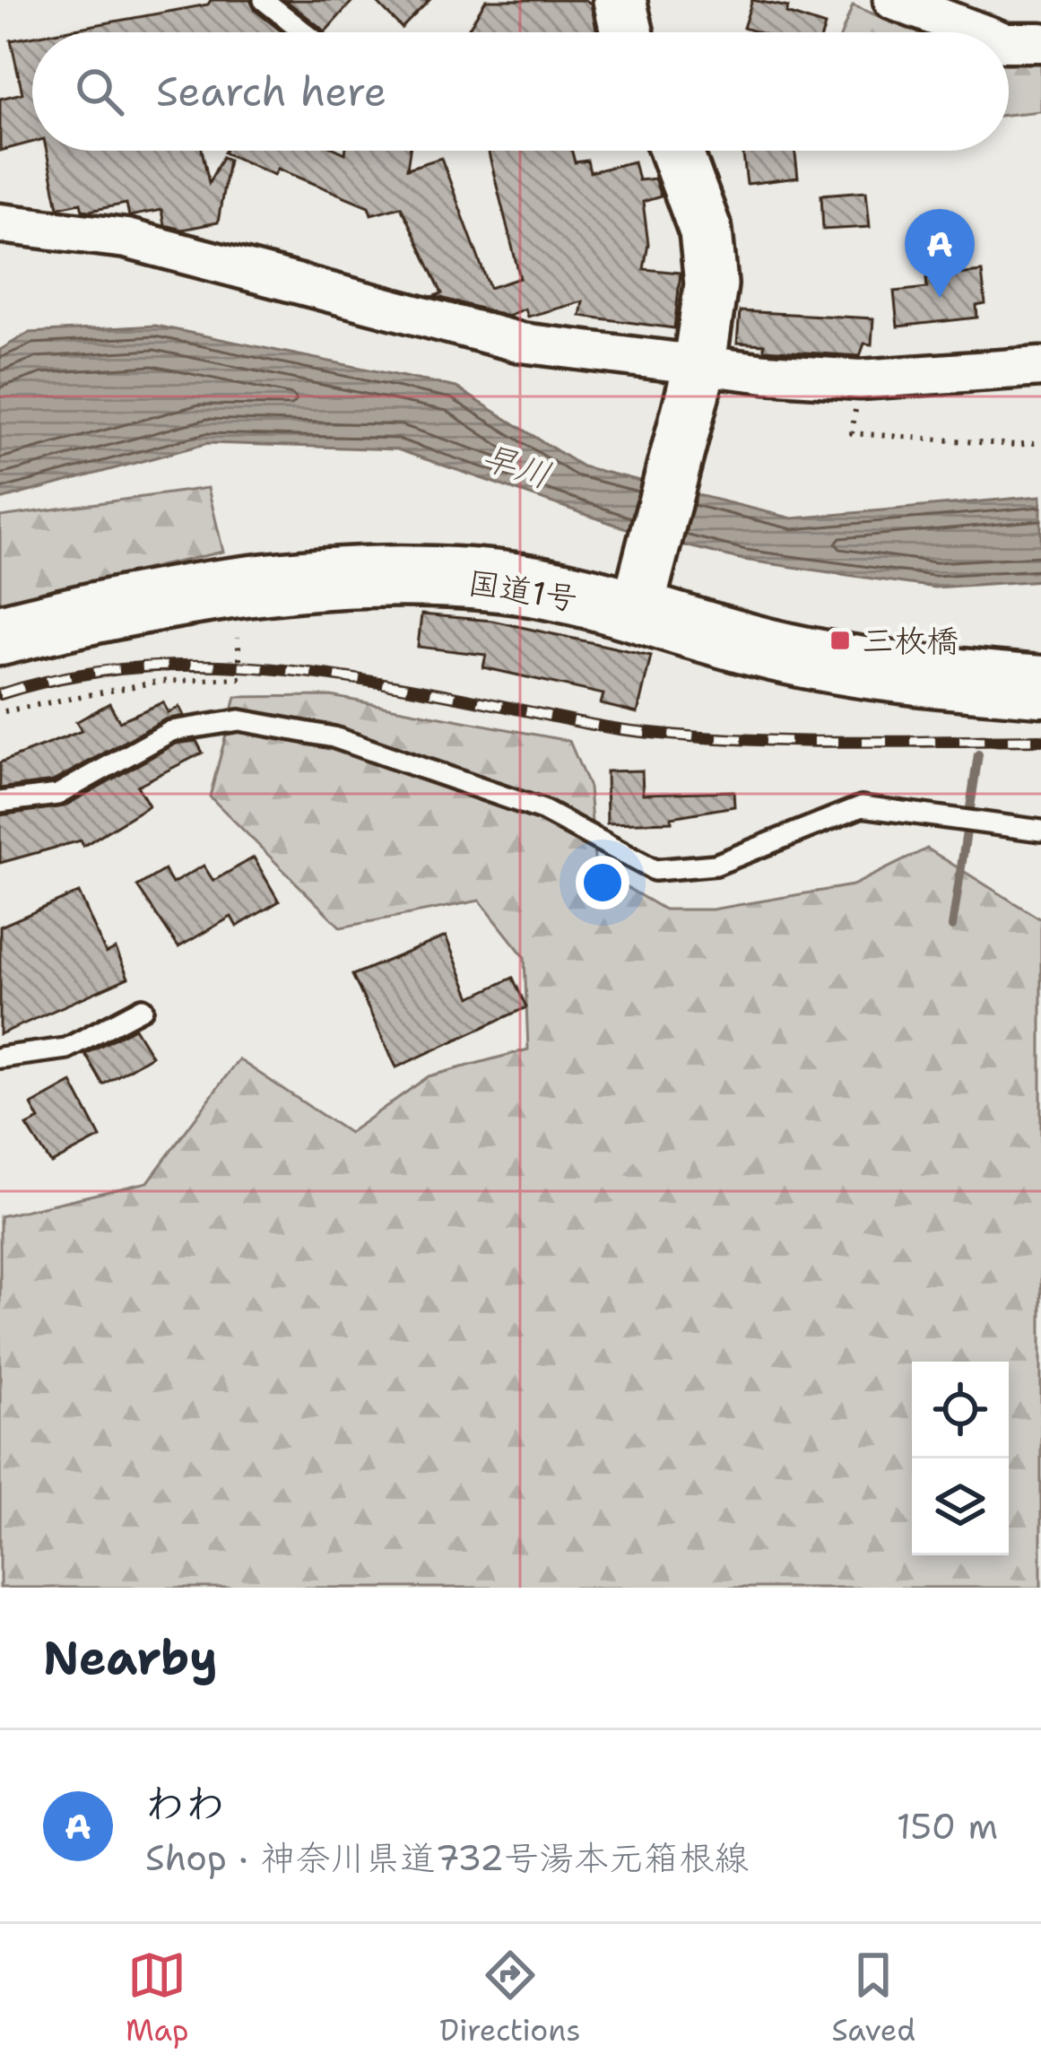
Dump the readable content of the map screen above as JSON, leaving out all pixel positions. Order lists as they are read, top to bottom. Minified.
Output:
{"streets":{"highway":["国道1号"]},"water":["早川"],"places":{"transit":["三枚橋"]},"page":{"search":"Search here","pins":"A","heading":"Nearby","list":[{"mark":"A","name":"わわ","note":"Shop · 神奈川県道732号湯本元箱根線","value":"150 m"}],"nav":["Map","Directions","Saved"]}}
